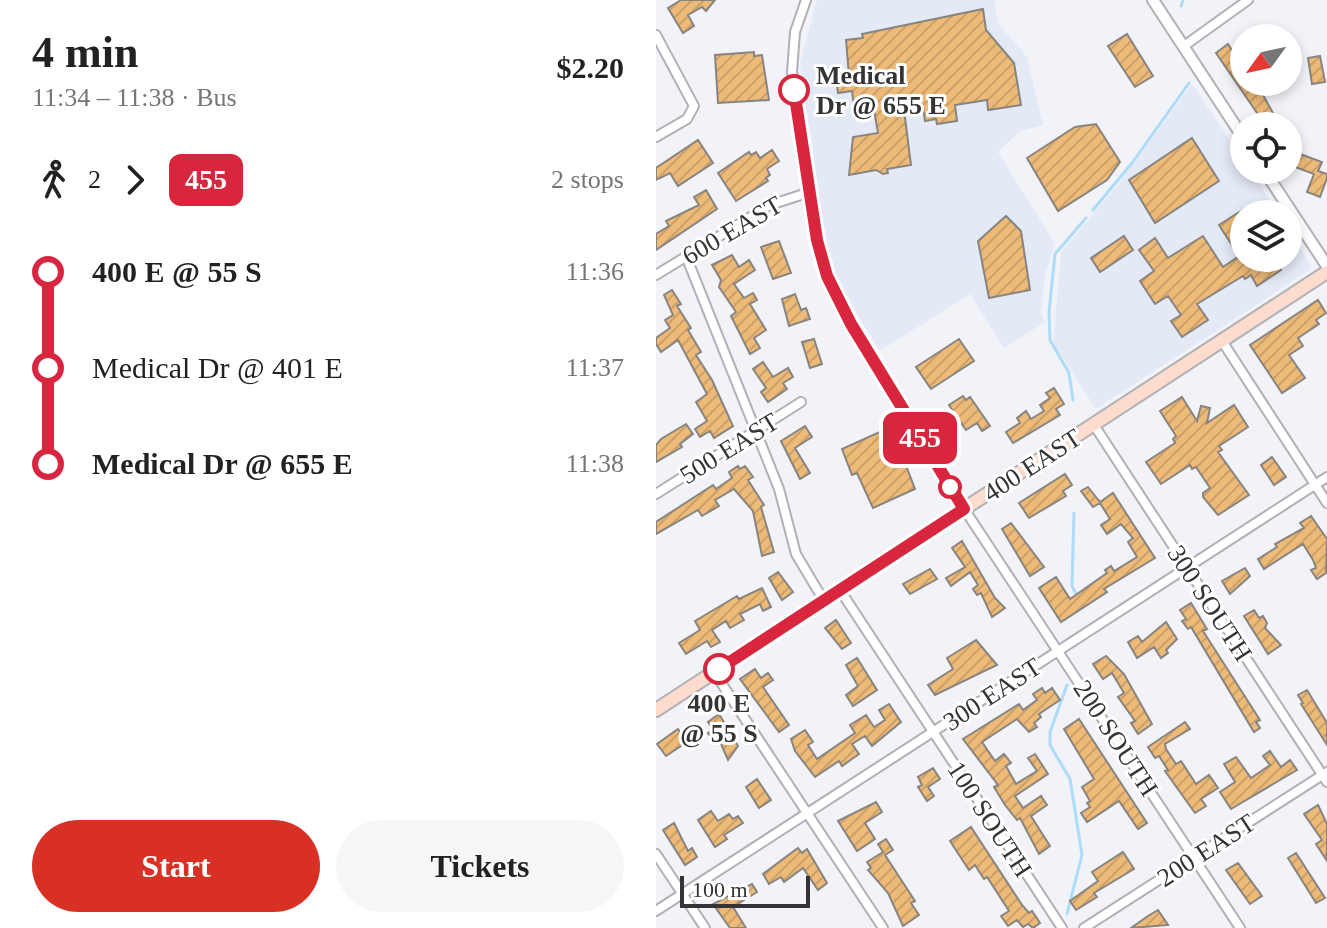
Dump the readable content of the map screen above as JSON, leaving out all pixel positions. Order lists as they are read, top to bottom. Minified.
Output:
{"streets":{"main road":["400 EAST"],"street":["600 EAST","500 EAST","300 SOUTH","300 EAST","200 SOUTH","100 SOUTH","200 EAST"]},"crossings":[["600 EAST","200 SOUTH"],["400 EAST","300 SOUTH"],["400 EAST","200 SOUTH"],["400 EAST","100 SOUTH"],["300 SOUTH","300 EAST"],["300 SOUTH","200 EAST"],["300 EAST","200 SOUTH"],["300 EAST","100 SOUTH"],["200 SOUTH","200 EAST"]],"places":["Medical Dr @ 655 E","400 E @ 55 S"],"lines":["bus line 455"],"scale_bar":"100 m","north":"bottom left","page":{"heading":["4 min","11:34 – 11:38 · Bus","$2.20"],"on_map":"455","legs":["2","455","2 stops"],"list":[{"name":"400 E @ 55 S","value":"11:36"},{"name":"Medical Dr @ 401 E","value":"11:37"},{"name":"Medical Dr @ 655 E","value":"11:38"}],"buttons":["Start","Tickets"],"scale":"100 m"}}
